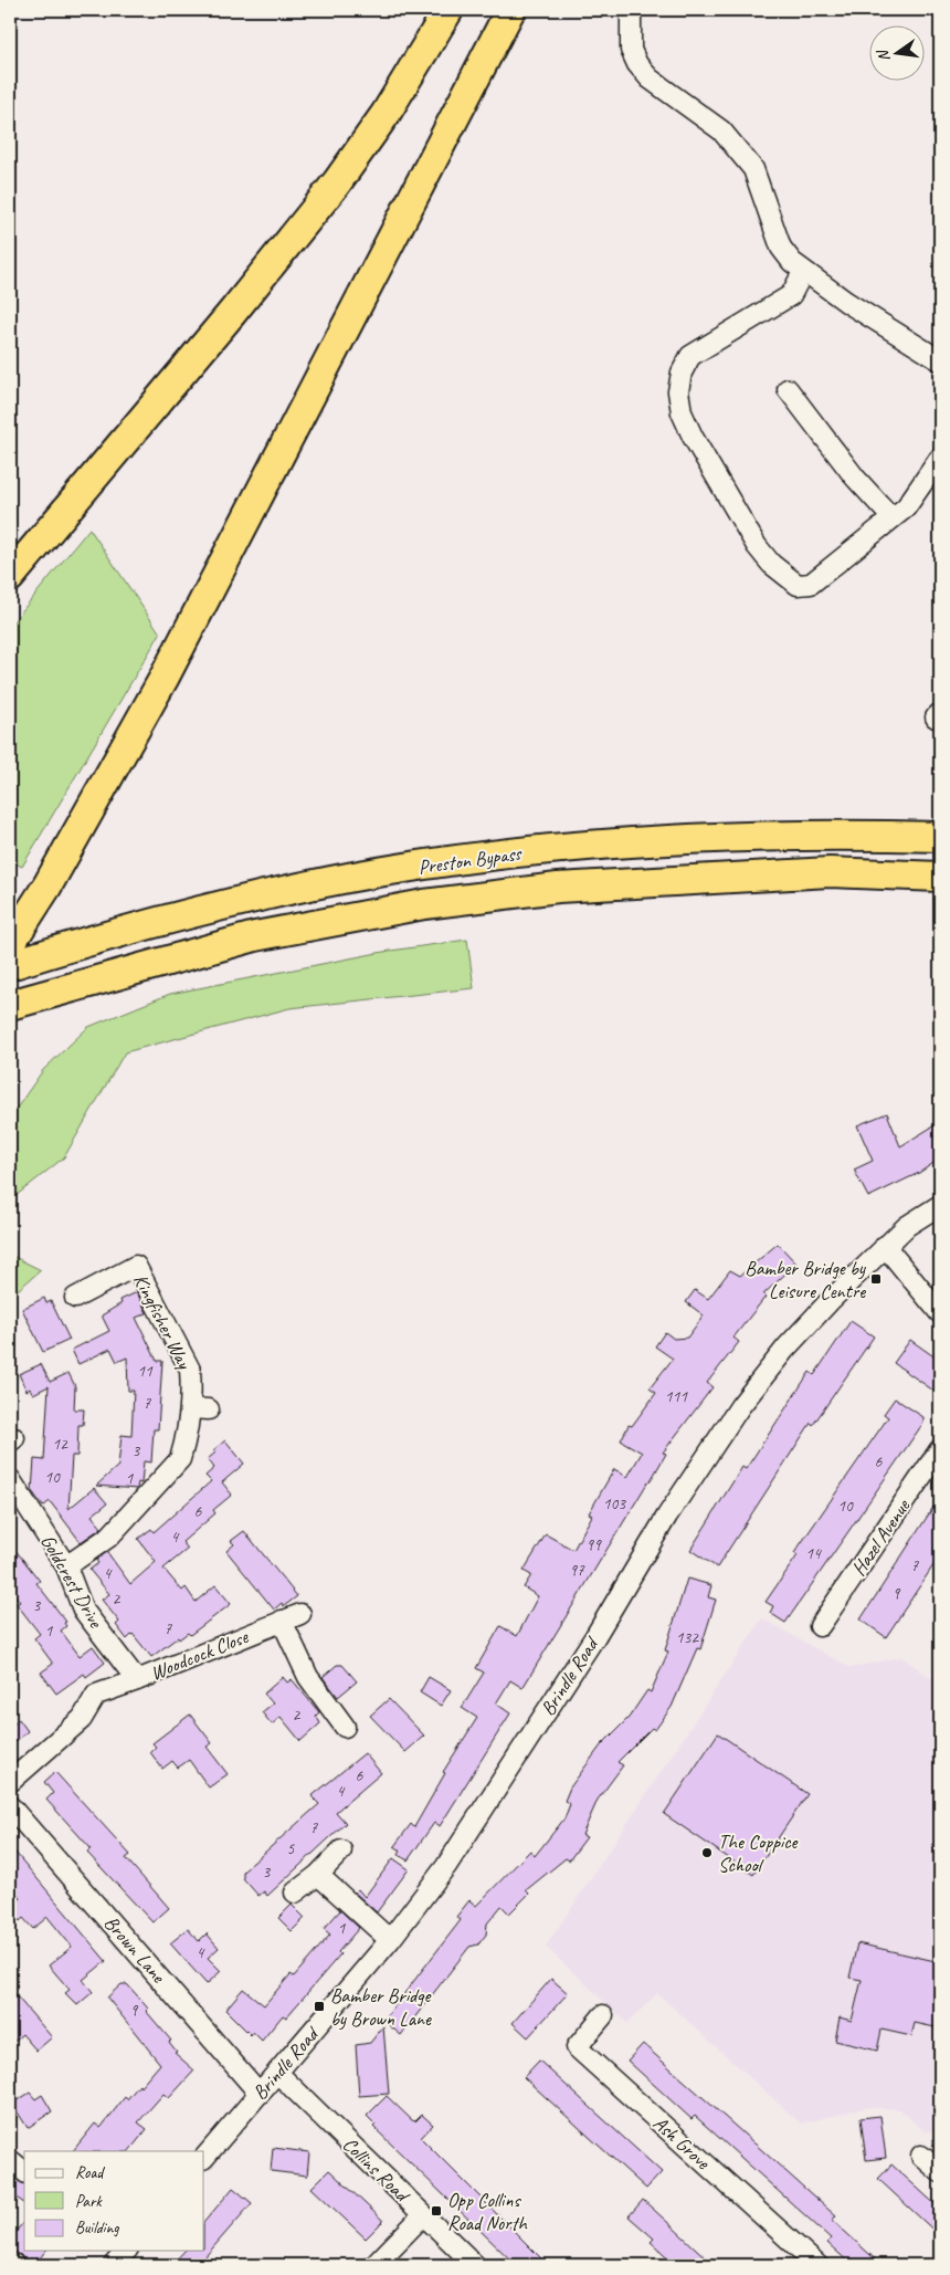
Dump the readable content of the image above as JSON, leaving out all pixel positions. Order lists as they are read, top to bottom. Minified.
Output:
{"streets":{"highway":["Preston Bypass"],"street":["Kingfisher Way","Hazel Avenue","Goldcrest Drive","Woodcock Close","Brindle Road","Brown Lane","Ash Grove","Collins Road"]},"crossings":[["Kingfisher Way","Goldcrest Drive"],["Goldcrest Drive","Woodcock Close"],["Brindle Road","Brown Lane"],["Brindle Road","Collins Road"]],"places":{"transit":["Bamber Bridge by Leisure Centre","Bamber Bridge by Brown Lane","Opp Collins Road North"],"other":["The Coppice School"]},"house_numbers":["11","111","7","12","3","6","10","1","103","10","6","4","99","14","7","97","4","9","2","3","7","1","132","2","6","4","7","5","3","1","4","9"],"legend":["Road","Park","Building"],"north":"left"}
